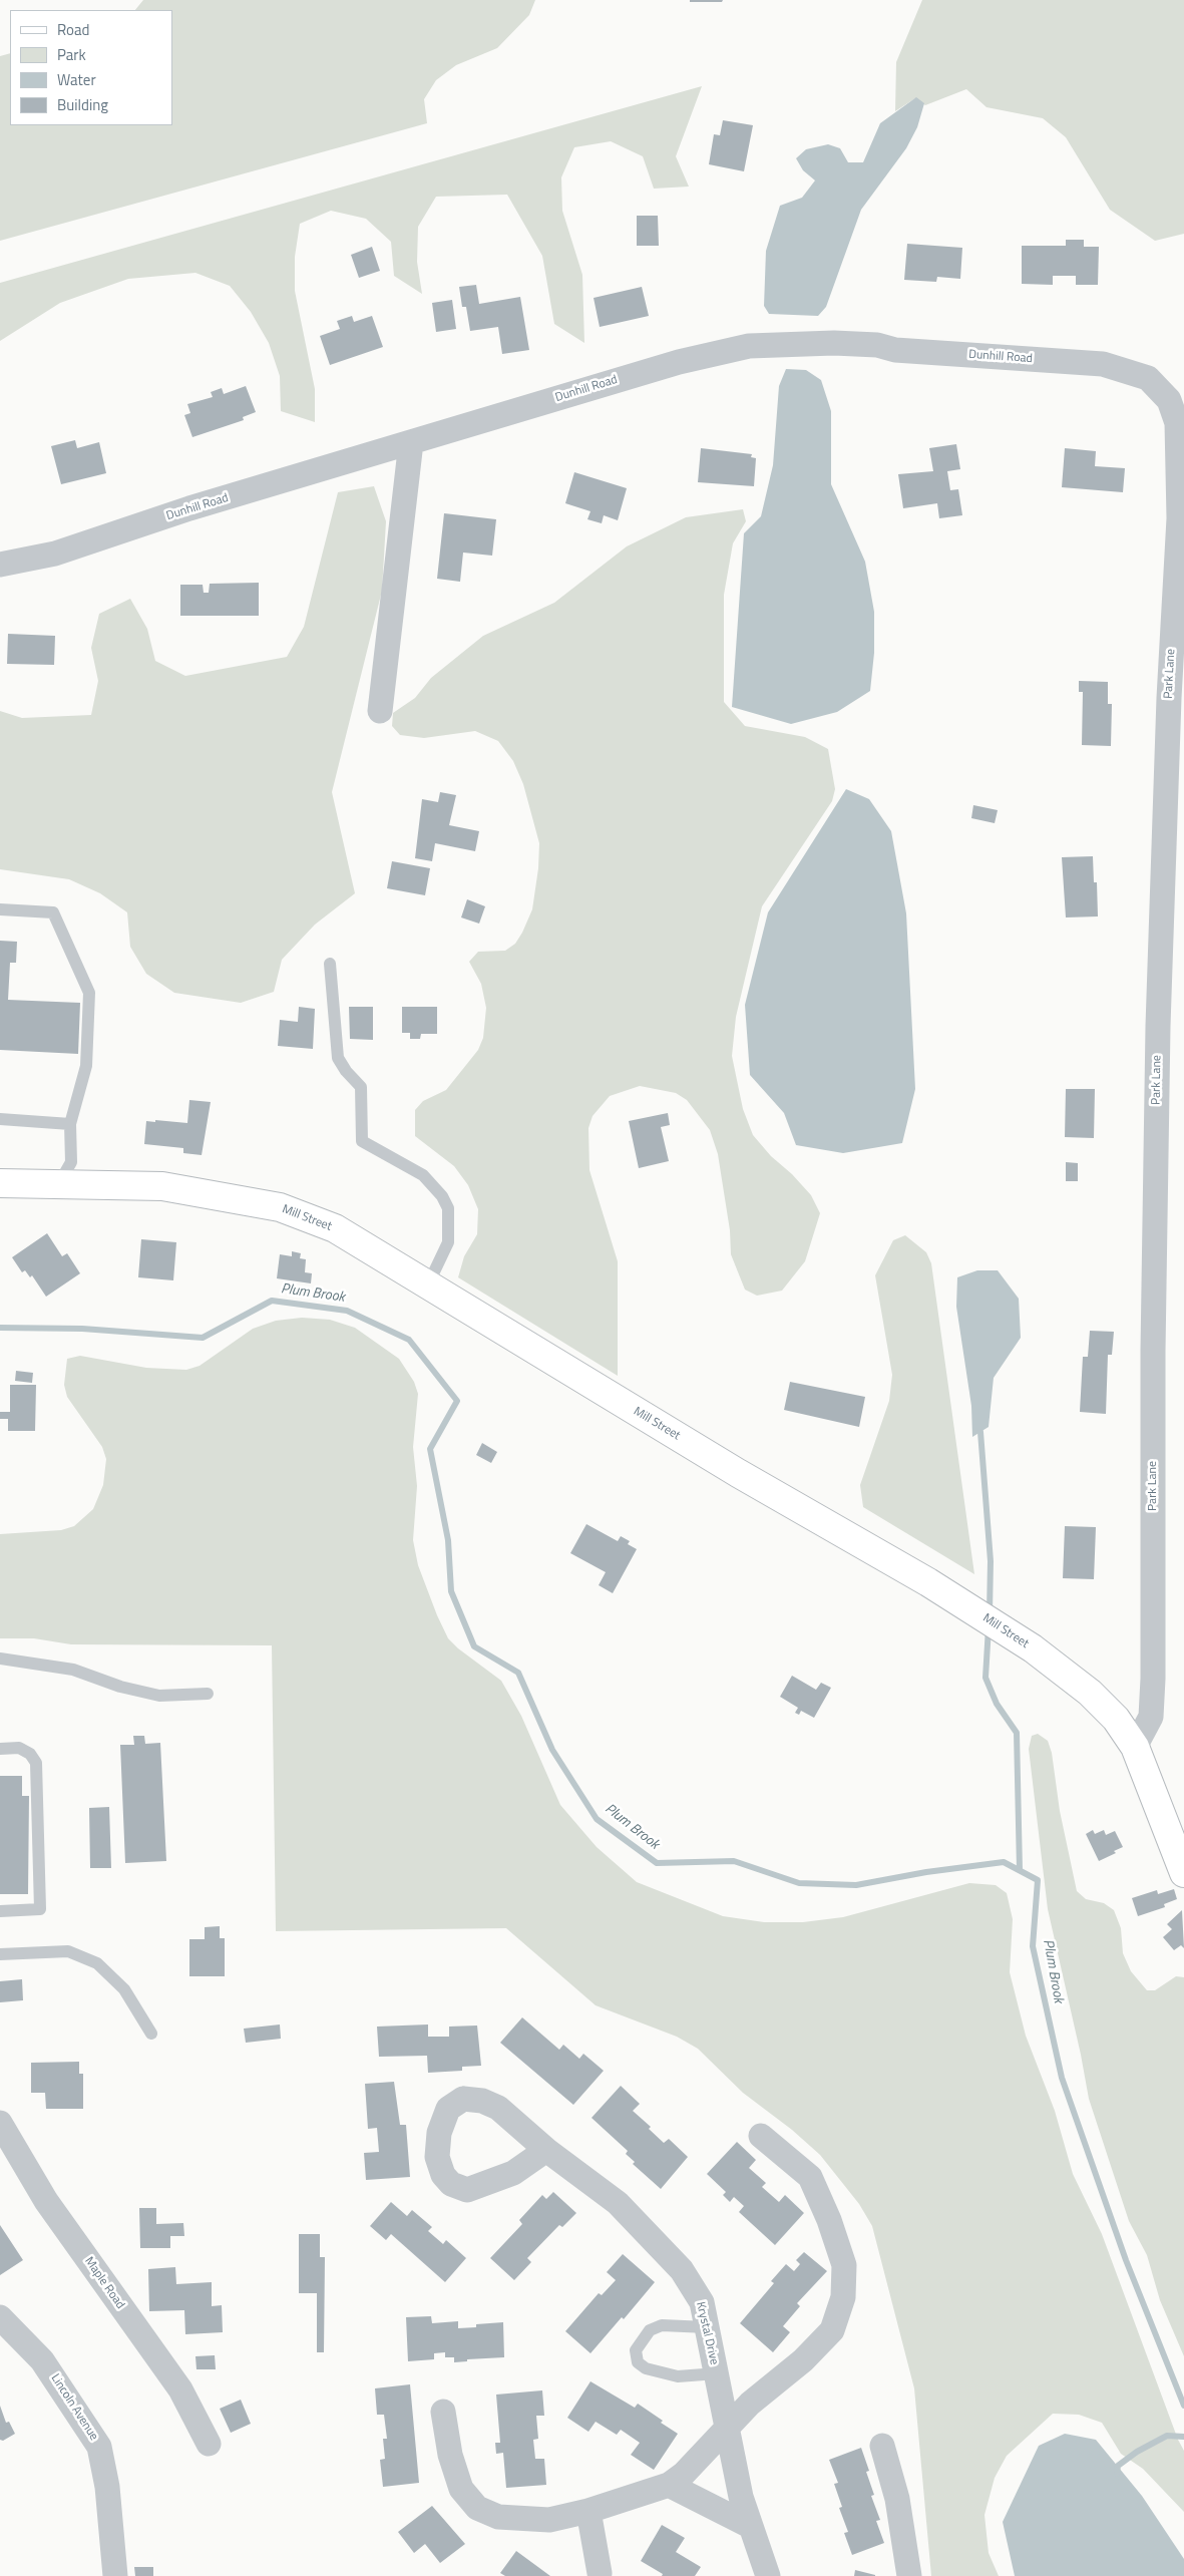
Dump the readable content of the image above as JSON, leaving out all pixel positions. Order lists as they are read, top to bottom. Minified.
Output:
{"streets":{"main road":["Mill Street"],"street":["Dunhill Road","Park Lane","Maple Road","Krystal Drive","Lincoln Avenue"]},"crossings":[["Dunhill Road","Park Lane"],["Park Lane","Mill Street"]],"water":["Plum Brook"],"legend":["Road","Park","Water","Building"]}
